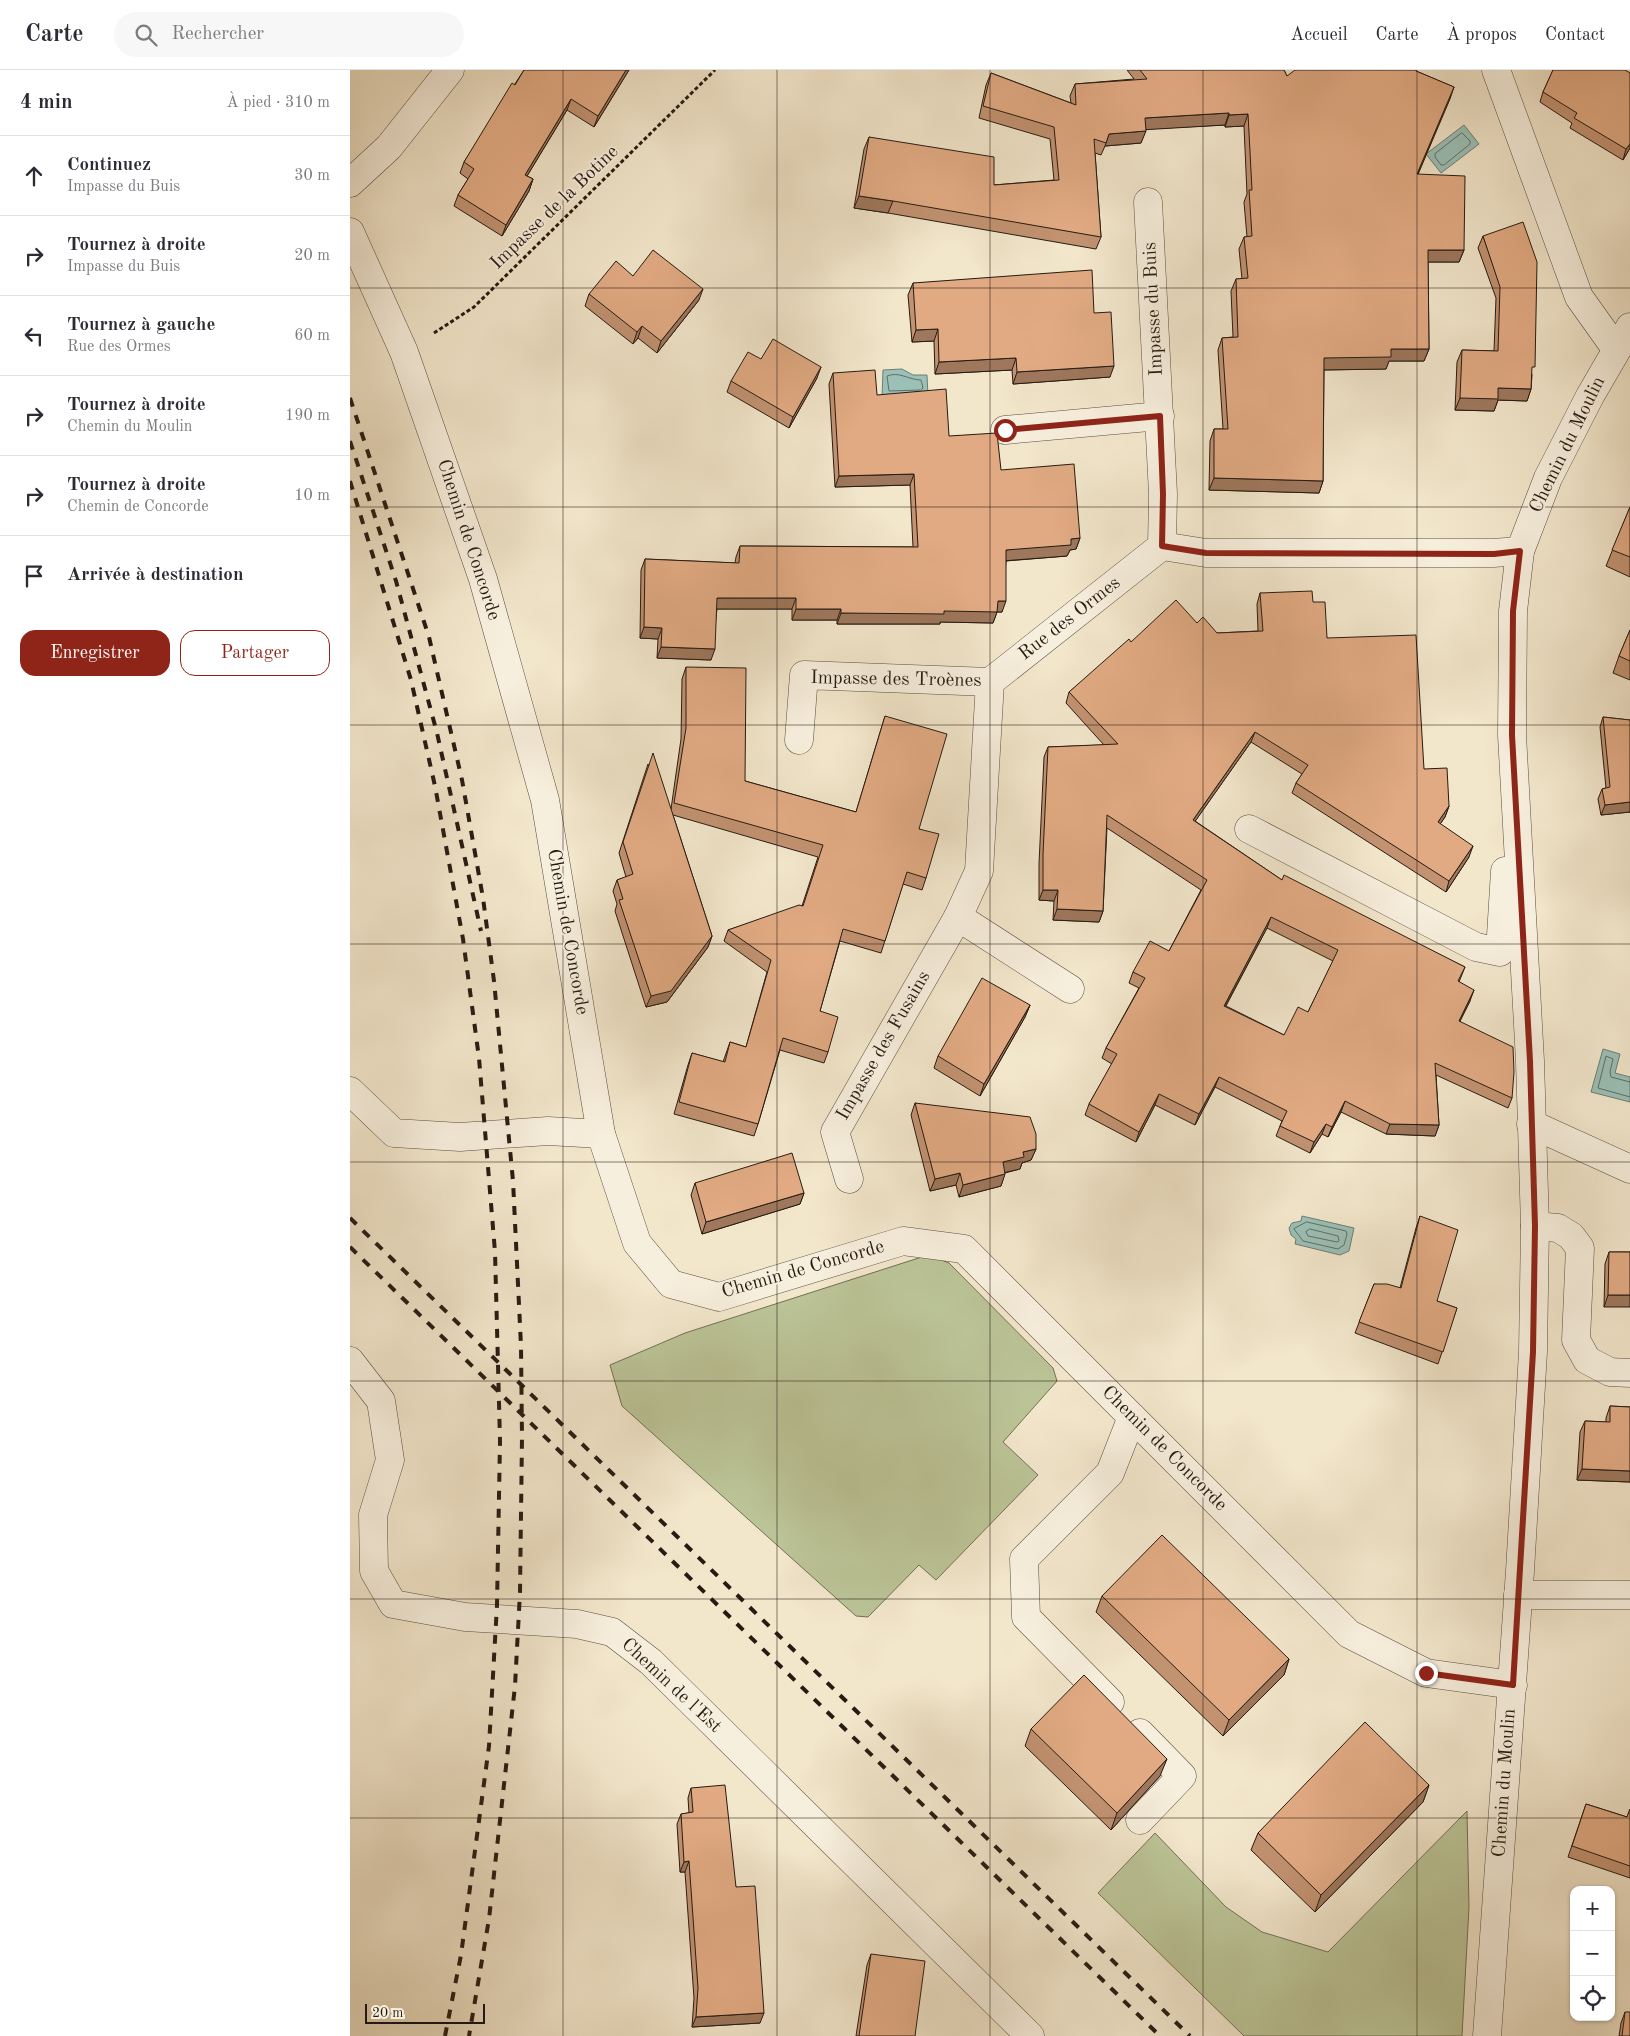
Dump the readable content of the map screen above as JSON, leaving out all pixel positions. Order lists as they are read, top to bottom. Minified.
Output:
{"streets":{"street":["Impasse du Buis","Chemin du Moulin","Chemin de Concorde","Rue des Ormes","Impasse des Troènes","Impasse des Fusains","Chemin de l'Est"],"path":["Impasse de la Botine"]},"crossings":[["Impasse de la Botine","Chemin de Concorde"],["Impasse du Buis","Rue des Ormes"],["Chemin du Moulin","Chemin de Concorde"],["Rue des Ormes","Impasse des Troènes"]],"scale_bar":"20 m","page":{"header":"Carte","search":"Rechercher","nav":["Accueil","Carte","À propos","Contact"],"heading":["4 min","À pied · 310 m"],"list":[["Continuez","Impasse du Buis","30 m"],["Tournez à droite","Impasse du Buis","20 m"],["Tournez à gauche","Rue des Ormes","60 m"],["Tournez à droite","Chemin du Moulin","190 m"],["Tournez à droite","Chemin de Concorde","10 m"],"Arrivée à destination"],"buttons":["Enregistrer","Partager"],"map_buttons":["+","−"],"scale":"20 m"}}
